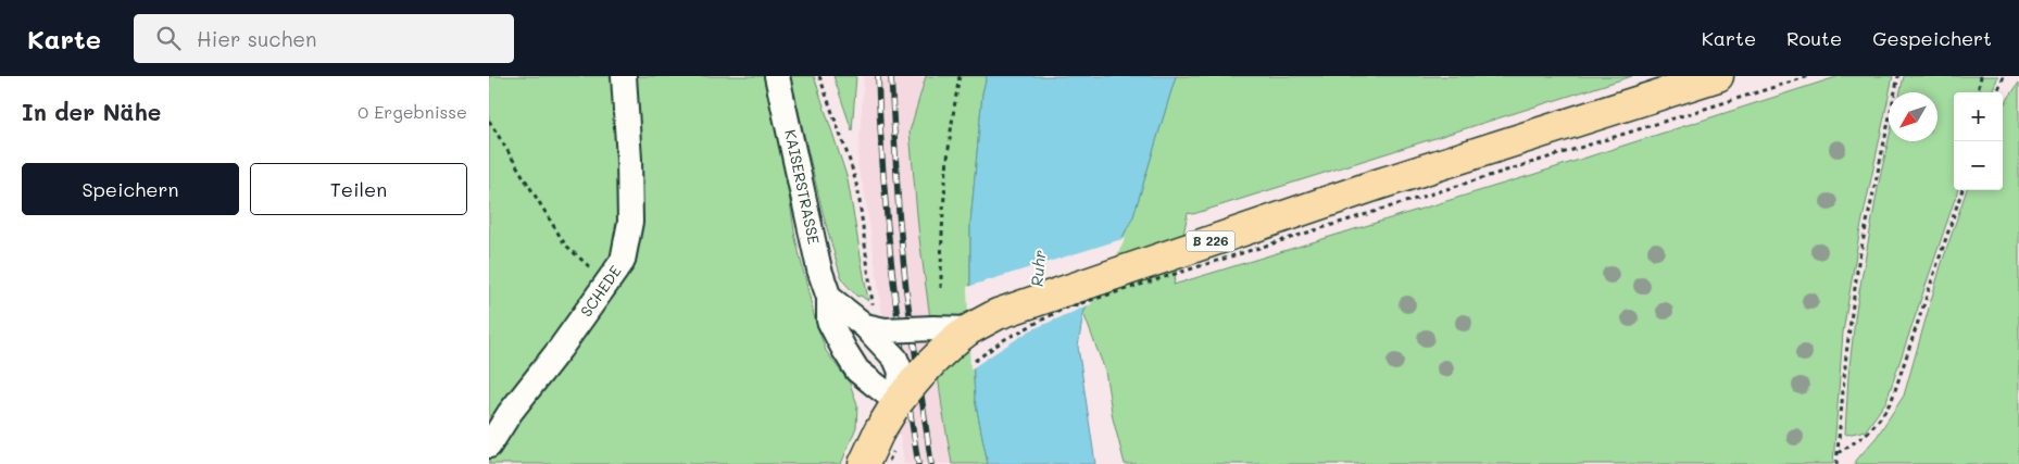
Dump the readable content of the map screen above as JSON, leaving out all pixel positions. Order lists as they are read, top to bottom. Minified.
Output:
{"streets":{"main road":["B 226"],"street":["KAISERSTRASSE","SCHEDE"]},"crossings":[["KAISERSTRASSE","B 226"]],"water":["Ruhr"],"north":"bottom left","page":{"header":"Karte","search":"Hier suchen","nav":["Karte","Route","Gespeichert"],"heading":["In der Nähe","0 Ergebnisse"],"map_buttons":["+","−"],"buttons":["Speichern","Teilen"]}}
